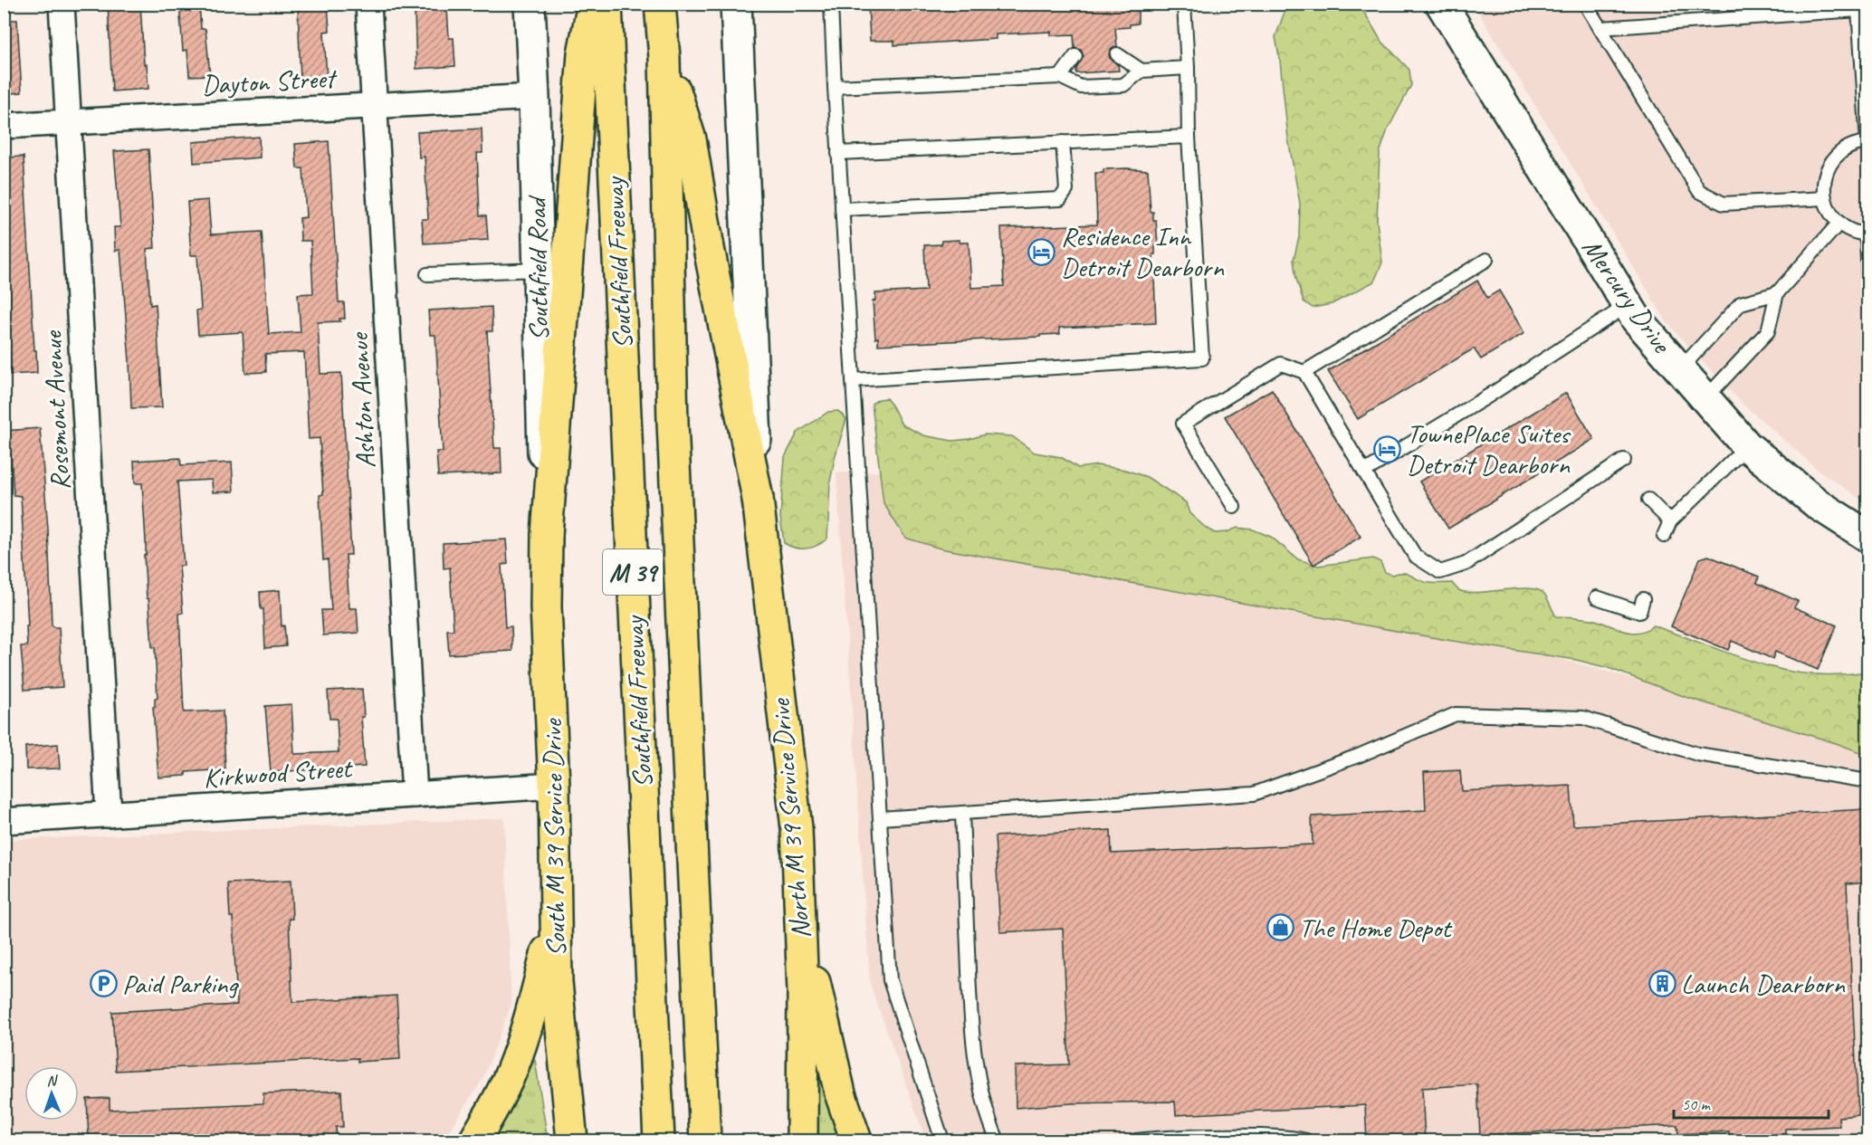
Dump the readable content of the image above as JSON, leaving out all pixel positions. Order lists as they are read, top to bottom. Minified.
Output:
{"streets":{"main road":["Southfield Freeway","Southfield Road","Mercury Drive","M 39","North M 39 Service Drive","South M 39 Service Drive"],"street":["Dayton Street","Ashton Avenue","Rosemont Avenue","Kirkwood Street"]},"crossings":[["Dayton Street","Southfield Road"],["Dayton Street","Ashton Avenue"],["Dayton Street","Rosemont Avenue"],["Southfield Freeway","North M 39 Service Drive"],["Southfield Road","South M 39 Service Drive"],["Ashton Avenue","Kirkwood Street"],["Rosemont Avenue","Kirkwood Street"],["Kirkwood Street","South M 39 Service Drive"]],"places":{"hotel":["Residence Inn Detroit Dearborn","TownePlace Suites Detroit Dearborn"],"shop":["The Home Depot"],"parking":["Paid Parking"],"building":["Launch Dearborn"]},"scale_bar":"50 m","north":"top"}
